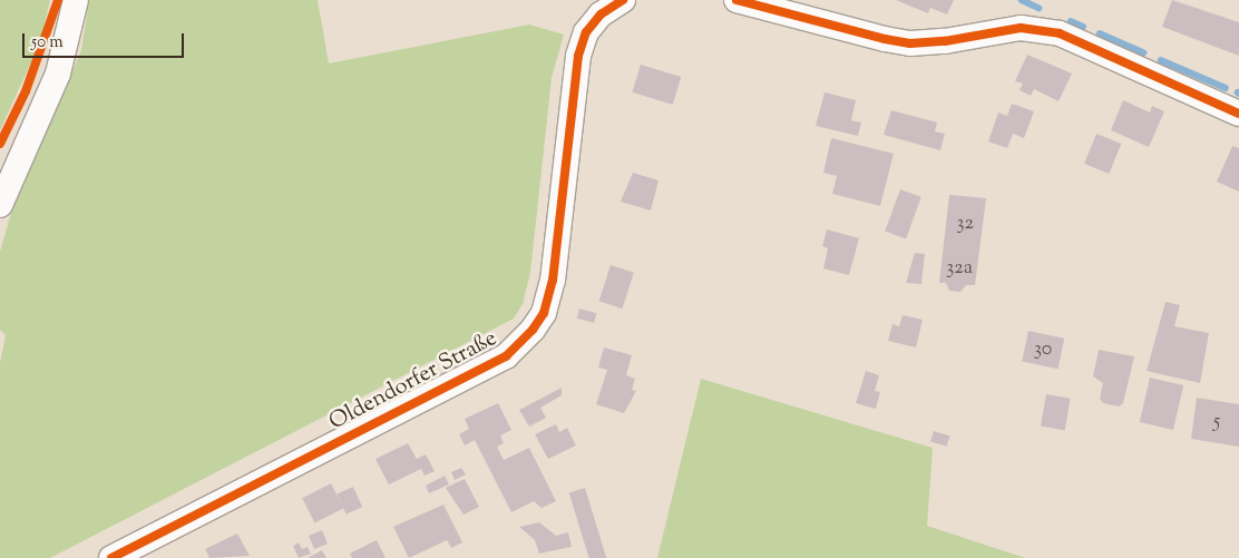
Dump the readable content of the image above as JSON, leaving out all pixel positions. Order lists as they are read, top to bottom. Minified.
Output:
{"streets":{"street":["Oldendorfer Straße"]},"house_numbers":["32","32a","30","5"],"scale_bar":"50 m"}
